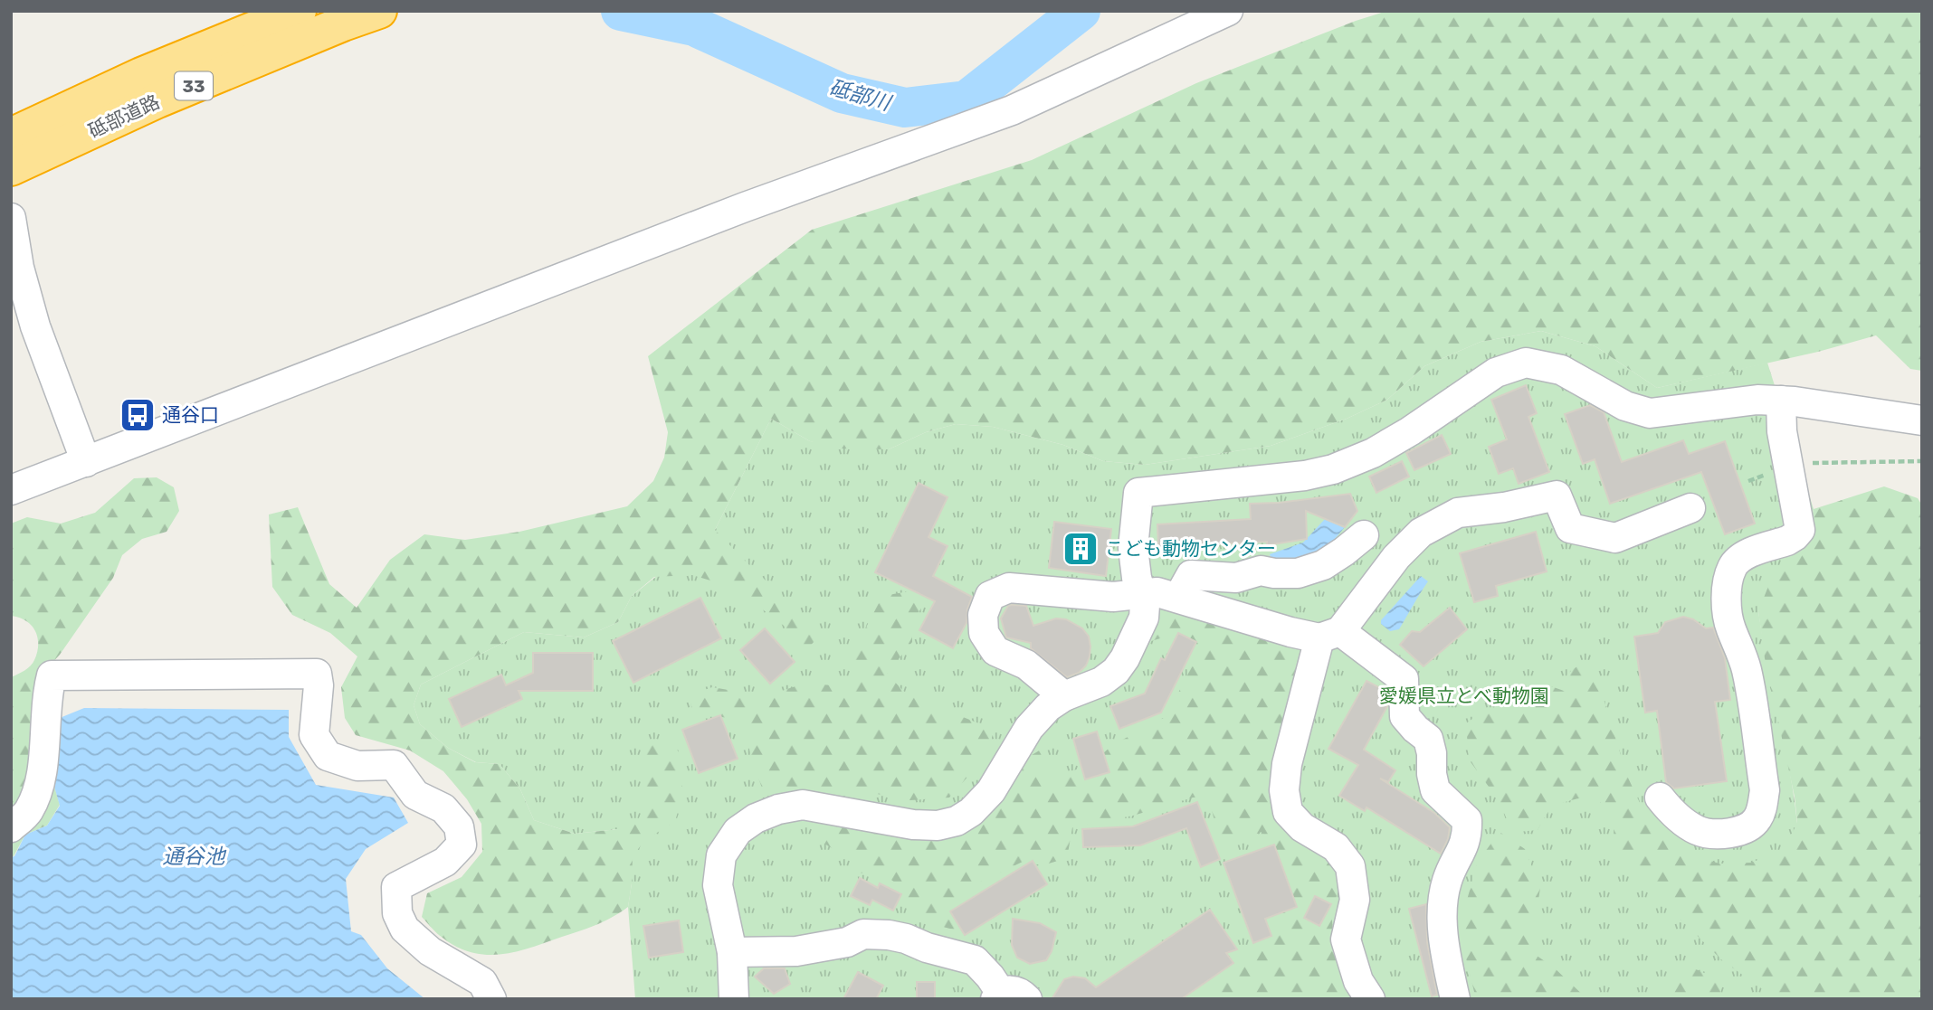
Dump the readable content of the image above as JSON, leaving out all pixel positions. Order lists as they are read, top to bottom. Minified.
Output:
{"streets":{"highway":["33","砥部道路"]},"water":["砥部川","通谷池"],"parks":["愛媛県立とべ動物園"],"places":{"bus stop":["通谷口"],"building":["こども動物センター"]}}
